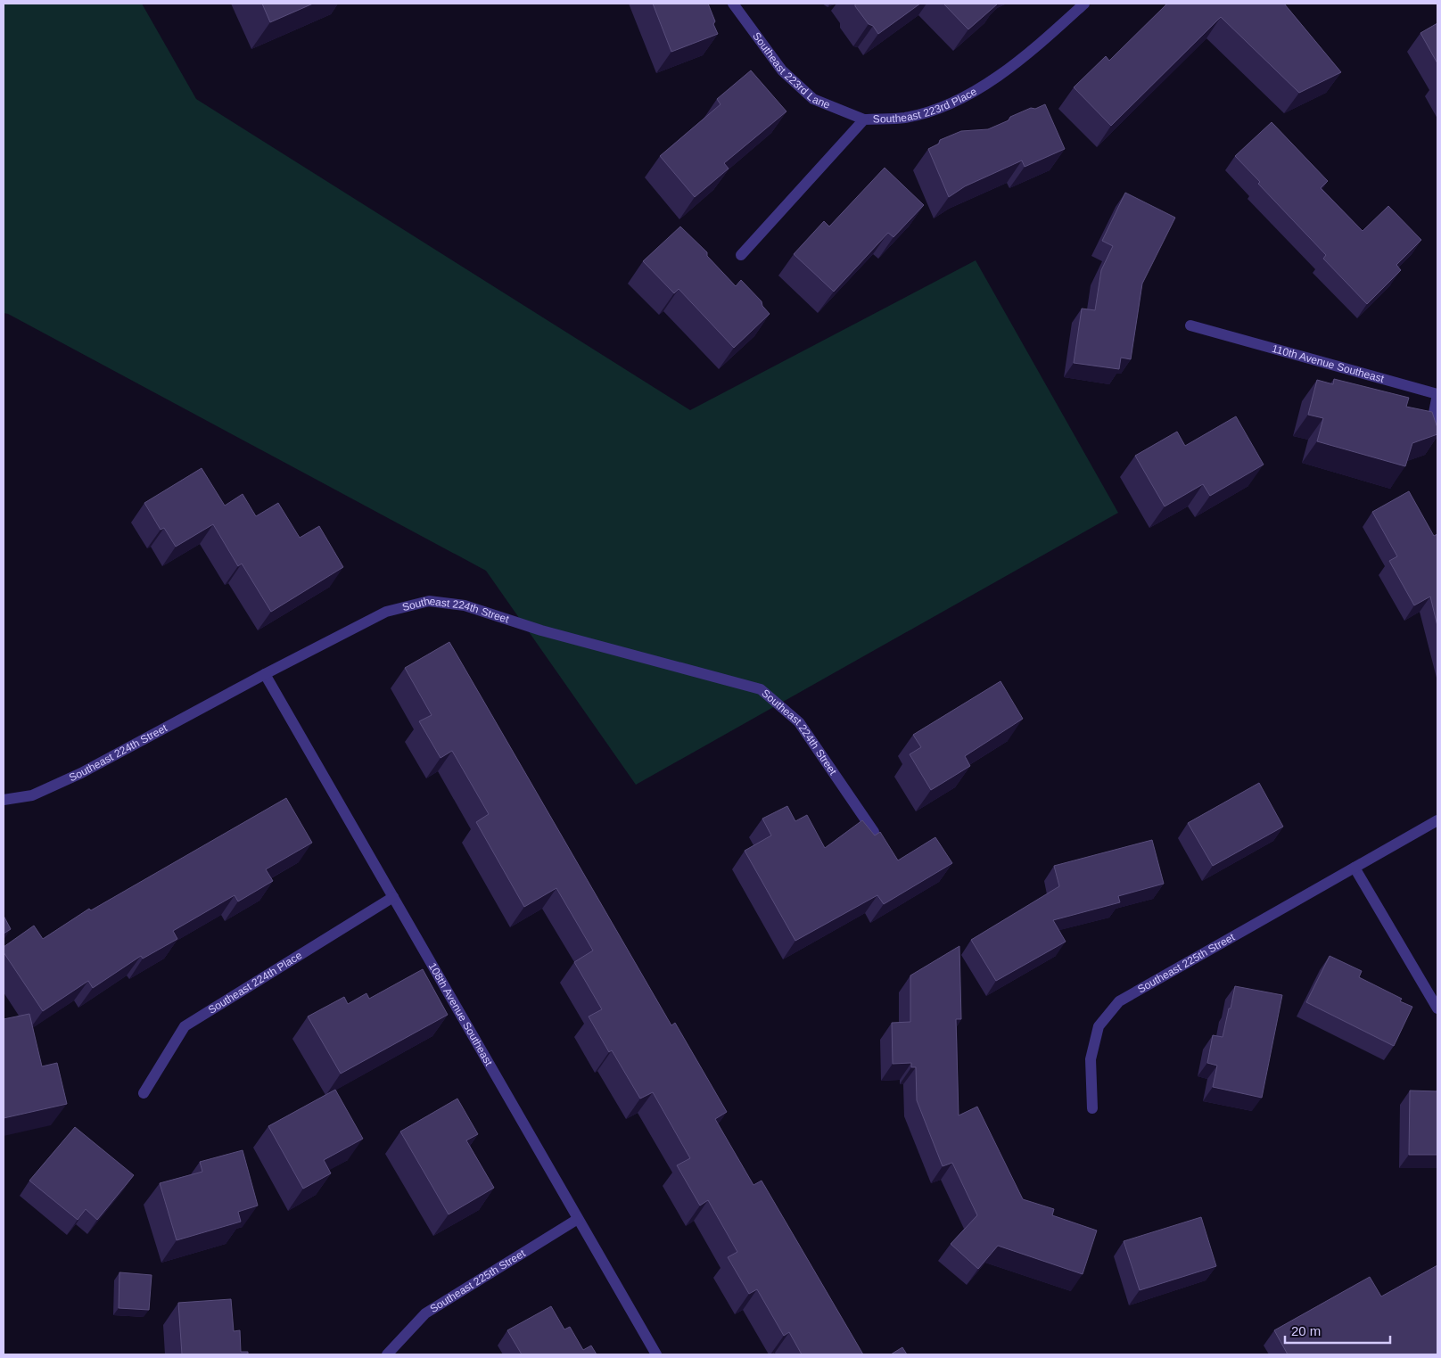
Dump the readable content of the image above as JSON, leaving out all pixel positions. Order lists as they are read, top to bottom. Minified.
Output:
{"streets":{"street":["Southeast 223rd Lane","Southeast 223rd Place","110th Avenue Southeast","Southeast 224th Street","Southeast 225th Street","Southeast 224th Place","108th Avenue Southeast"]},"crossings":[["Southeast 223rd Lane","Southeast 223rd Place"],["Southeast 224th Street","108th Avenue Southeast"],["Southeast 225th Street","108th Avenue Southeast"],["Southeast 224th Place","108th Avenue Southeast"]],"scale_bar":"20 m"}
